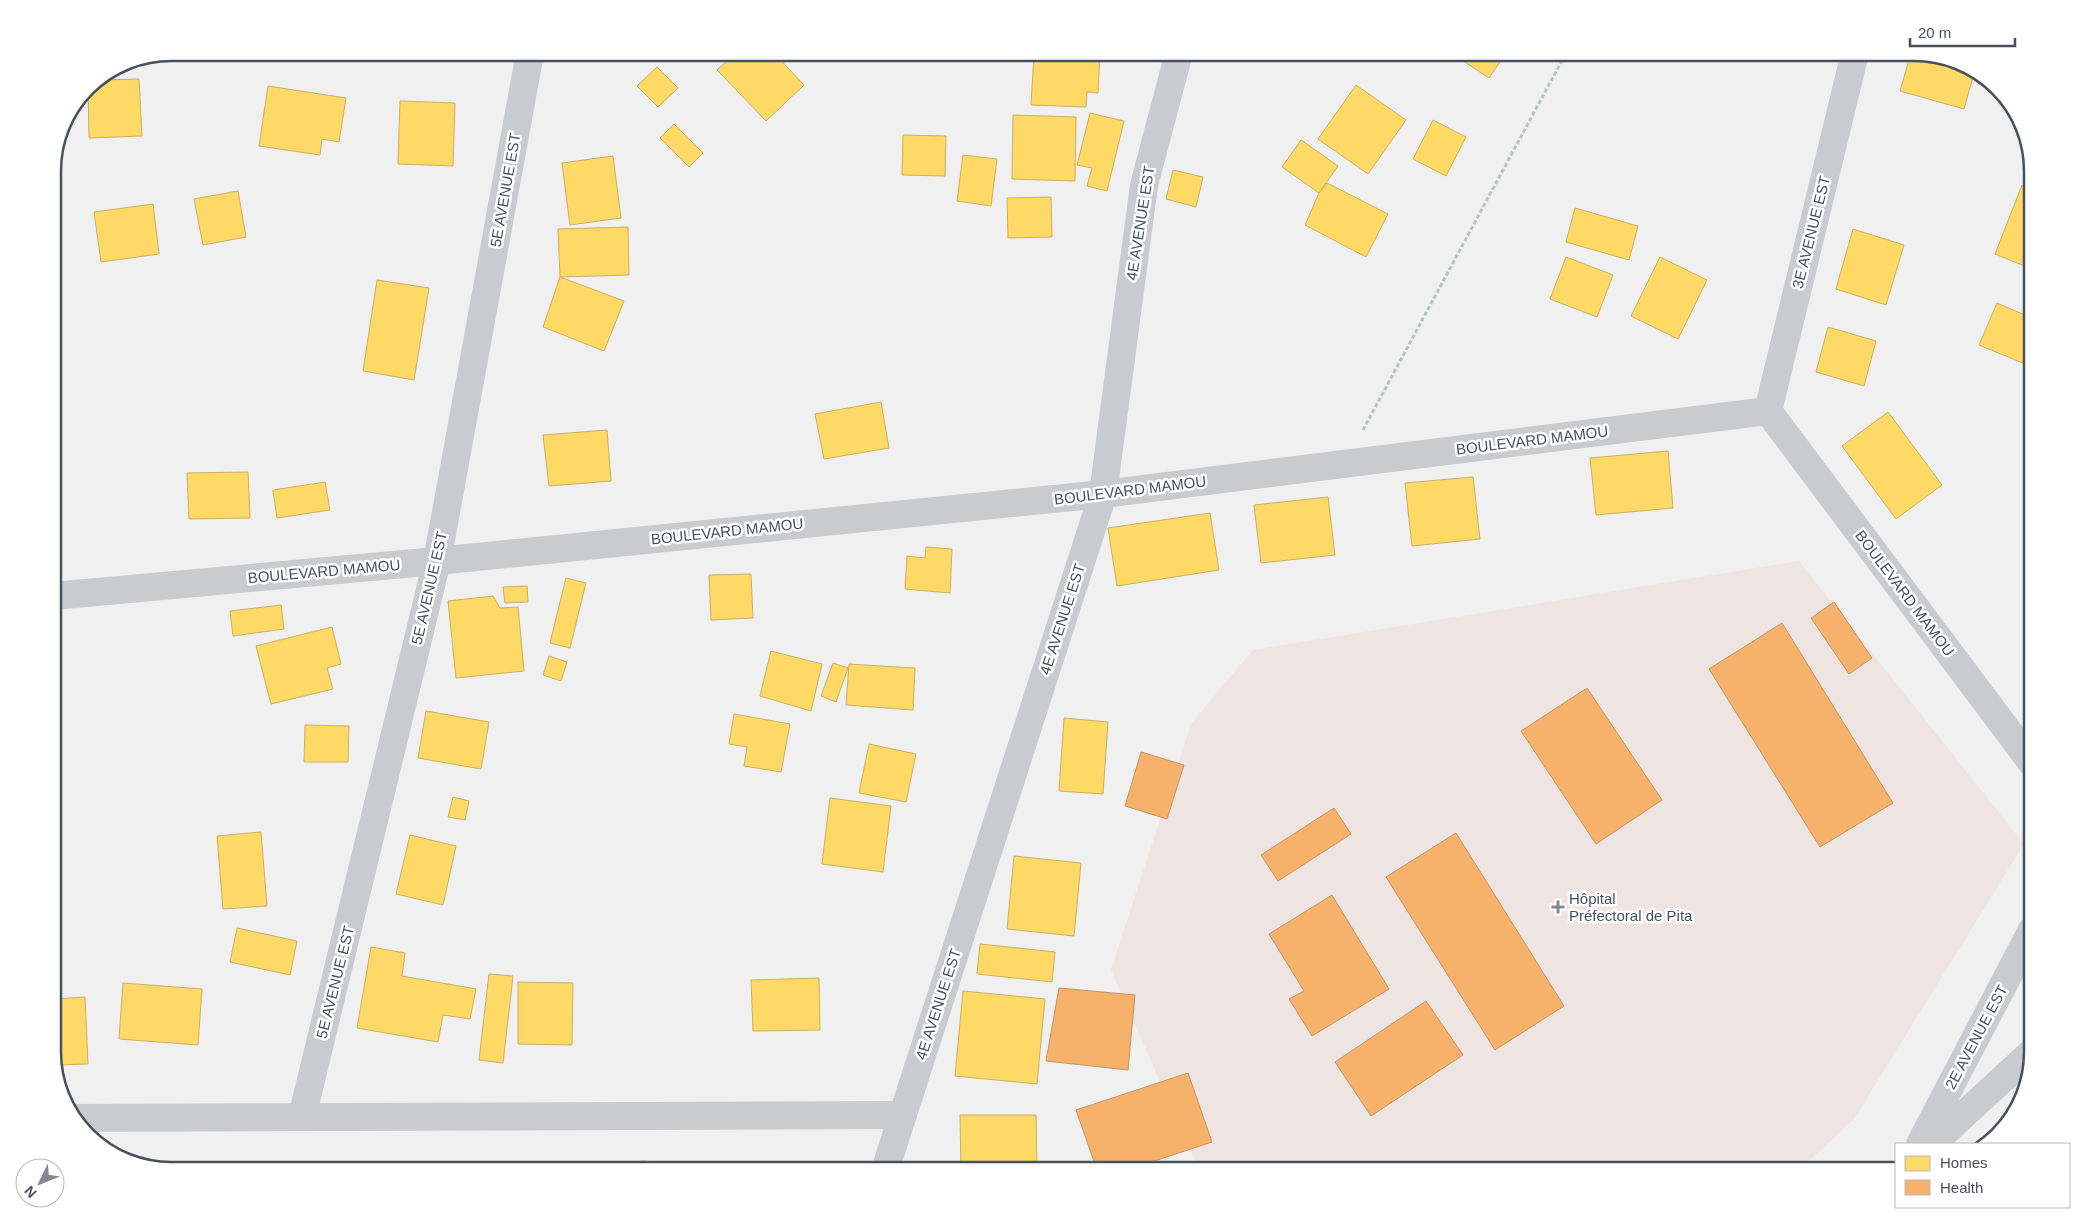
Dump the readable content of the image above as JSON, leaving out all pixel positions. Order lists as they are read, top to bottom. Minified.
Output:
{"streets":{"street":["5E AVENUE EST","4E AVENUE EST","3E AVENUE EST","BOULEVARD MAMOU","2E AVENUE EST"]},"crossings":[["5E AVENUE EST","BOULEVARD MAMOU"],["4E AVENUE EST","BOULEVARD MAMOU"],["3E AVENUE EST","BOULEVARD MAMOU"]],"places":{"health":["Hôpital Préfectoral de Pita"]},"legend":["Homes","Health"],"scale_bar":"20 m","north":"bottom left"}
